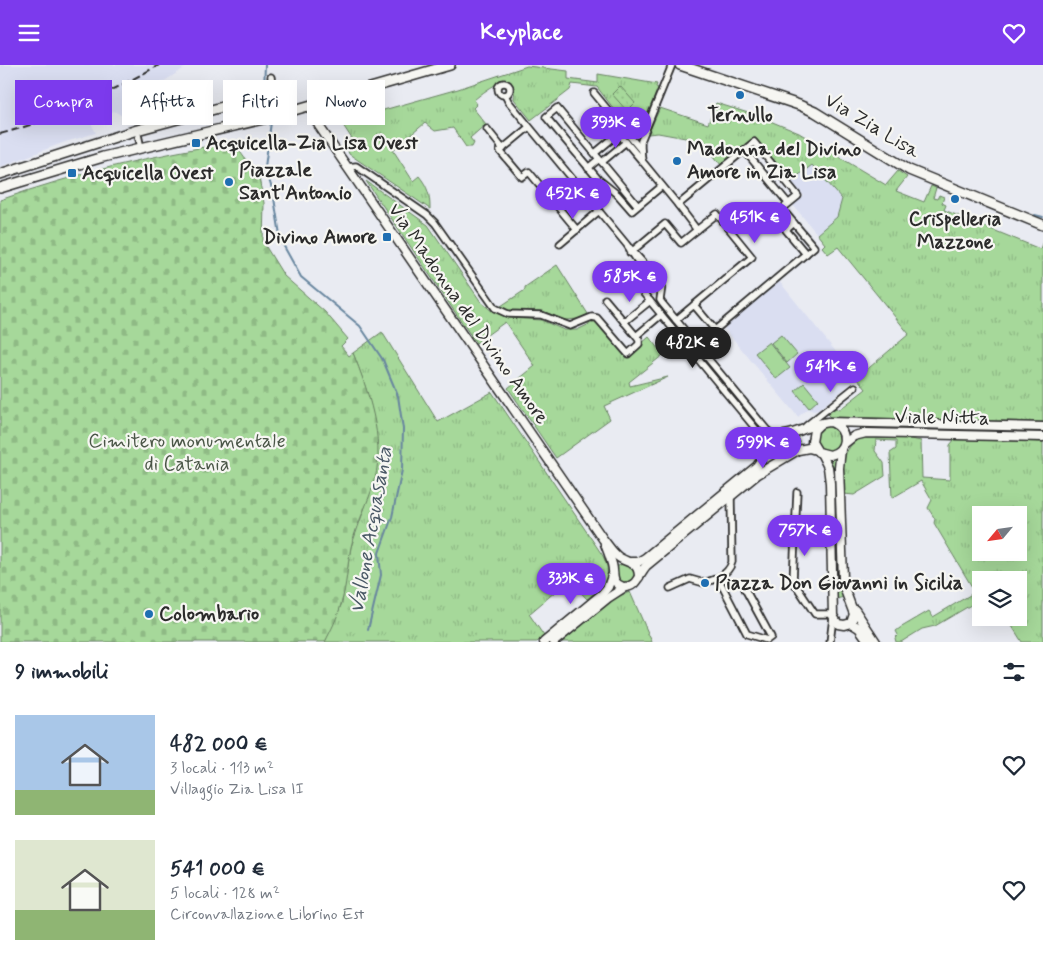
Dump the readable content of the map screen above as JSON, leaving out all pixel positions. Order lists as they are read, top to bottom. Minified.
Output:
{"streets":{"main road":["Via Zia Lisa","Via Madonna del Divino Amore","Viale Nitta"]},"water":["Vallone Acquasanta"],"parks":["Cimitero monumentale di Catania"],"places":{"other":["Ternullo","Madonna del Divino Amore in Zia Lisa","Piazzale Sant'Antonio","Crispelleria Mazzone","Piazza Don Giovanni in Sicilia","Colombario"],"transit":["Acquicella-Zia Lisa Ovest","Acquicella Ovest","Divino Amore"]},"north":"bottom left","page":{"header":"Keyplace","chip":["Compra","Affitta","Filtri","Nuovo"],"price":["393K €","452K €","451K €","585K €","482K €","541K €","599K €","757K €","333K €"],"heading":"9 immobili","list":[{"name":"482 000 €","note":"3 locali · 113 m² · Villaggio Zia Lisa II"},{"name":"541 000 €","note":"5 locali · 128 m² · Circonvallazione Librino Est"}]}}
